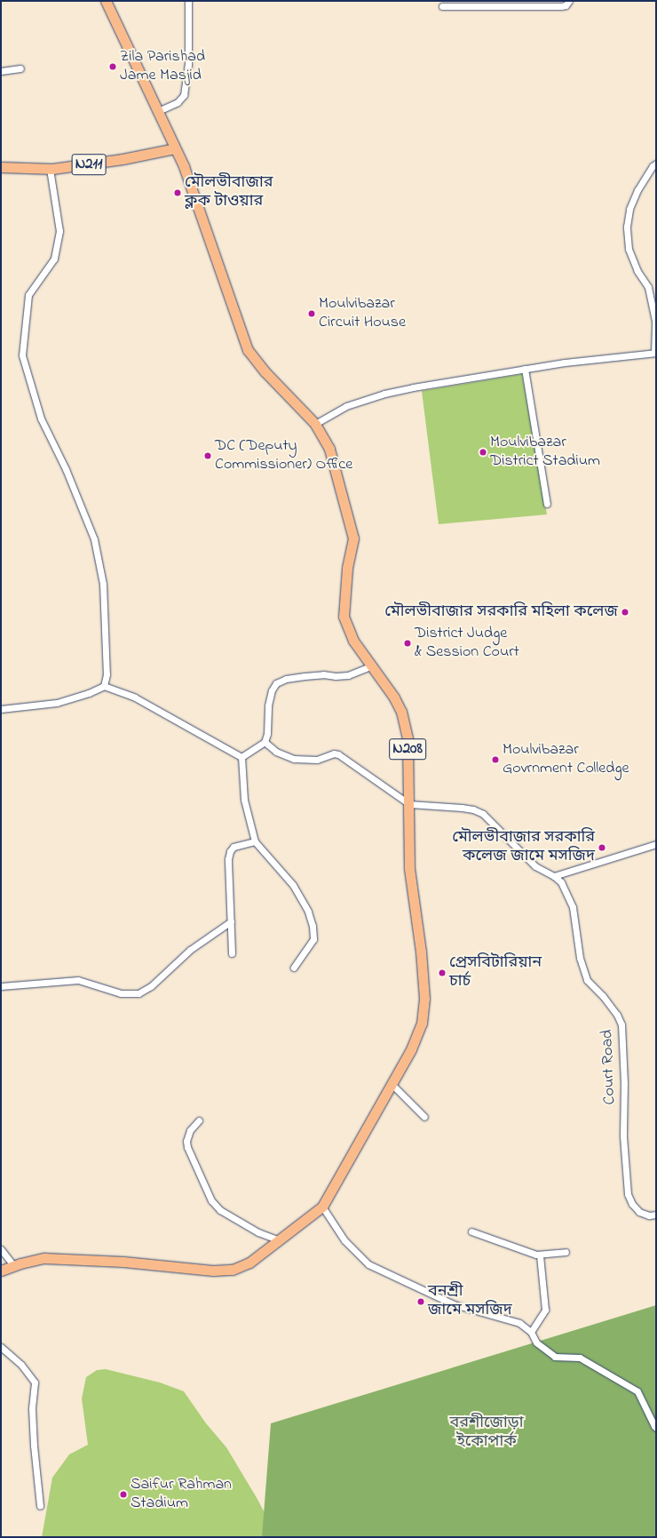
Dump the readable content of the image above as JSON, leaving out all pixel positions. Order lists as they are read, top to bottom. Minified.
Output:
{"streets":{"highway":["N211","N208"],"street":["Court Road"]},"crossings":[["N211","N208"],["N208","Court Road"]],"parks":["বরশীজোড়া ইকোপার্ক"],"places":["Zila Parishad Jame Masjid","মৌলভীবাজার ক্লক টাওয়ার","Moulvibazar Circuit House","Moulvibazar District Stadium","DC (Deputy Commissioner) Office","মৌলভীবাজার সরকারি মহিলা কলেজ","District Judge & Session Court","Moulvibazar Govrnment Colledge","মৌলভীবাজার সরকারি কলেজ জামে মসজিদ","প্রেসবিটারিয়ান চার্চ","বনশ্রী জামে মসজিদ","Saifur Rahman Stadium"]}
